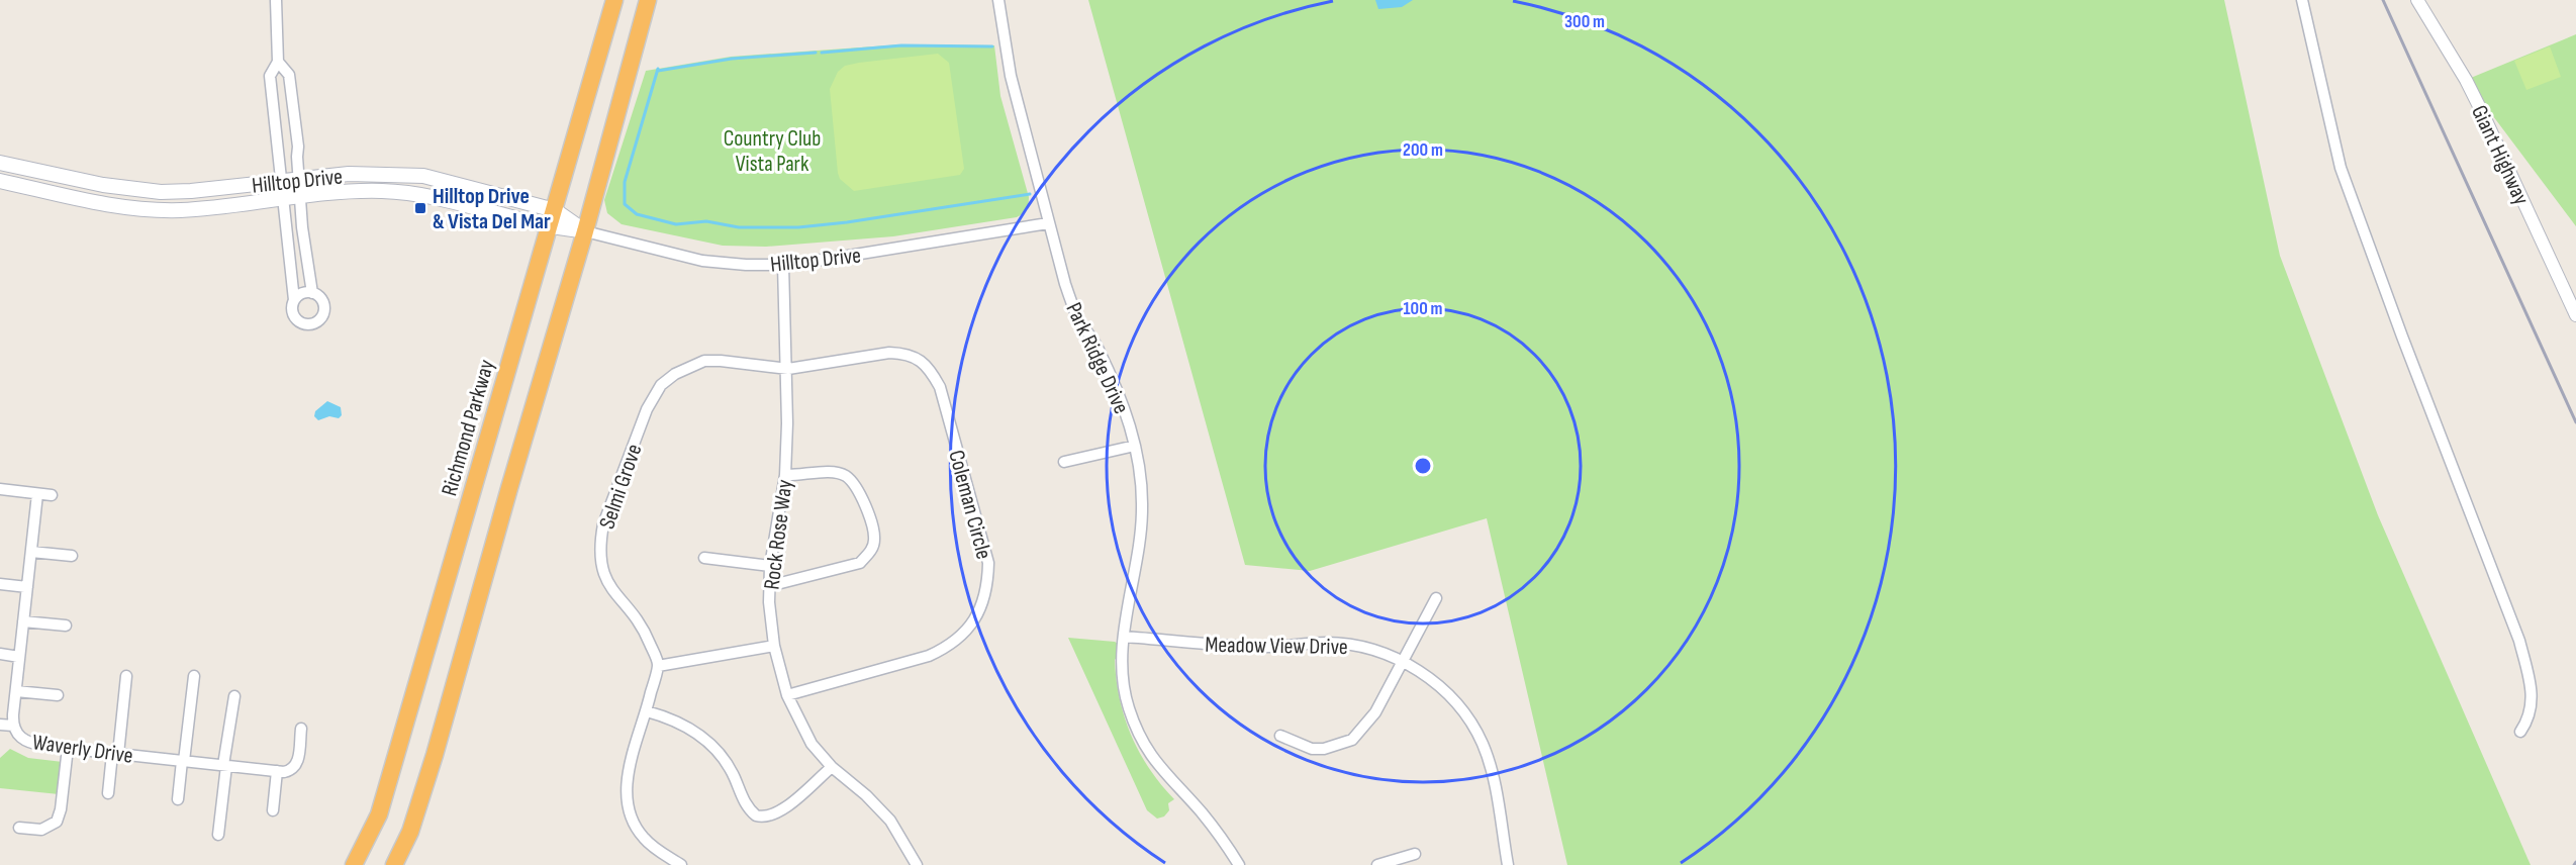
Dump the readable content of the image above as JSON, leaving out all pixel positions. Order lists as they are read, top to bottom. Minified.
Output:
{"streets":{"highway":["Richmond Parkway"],"main road":["Hilltop Drive"],"street":["Giant Highway","Park Ridge Drive","Selmi Grove","Coleman Circle","Rock Rose Way","Meadow View Drive","Waverly Drive"]},"crossings":[["Hilltop Drive","Park Ridge Drive"],["Hilltop Drive","Richmond Parkway"],["Hilltop Drive","Rock Rose Way"],["Park Ridge Drive","Meadow View Drive"],["Selmi Grove","Coleman Circle"],["Selmi Grove","Rock Rose Way"],["Coleman Circle","Rock Rose Way"]],"parks":["Country Club Vista Park"],"places":{"transit":["Hilltop Drive & Vista Del Mar"]},"rings":["300 m","200 m","100 m"]}
